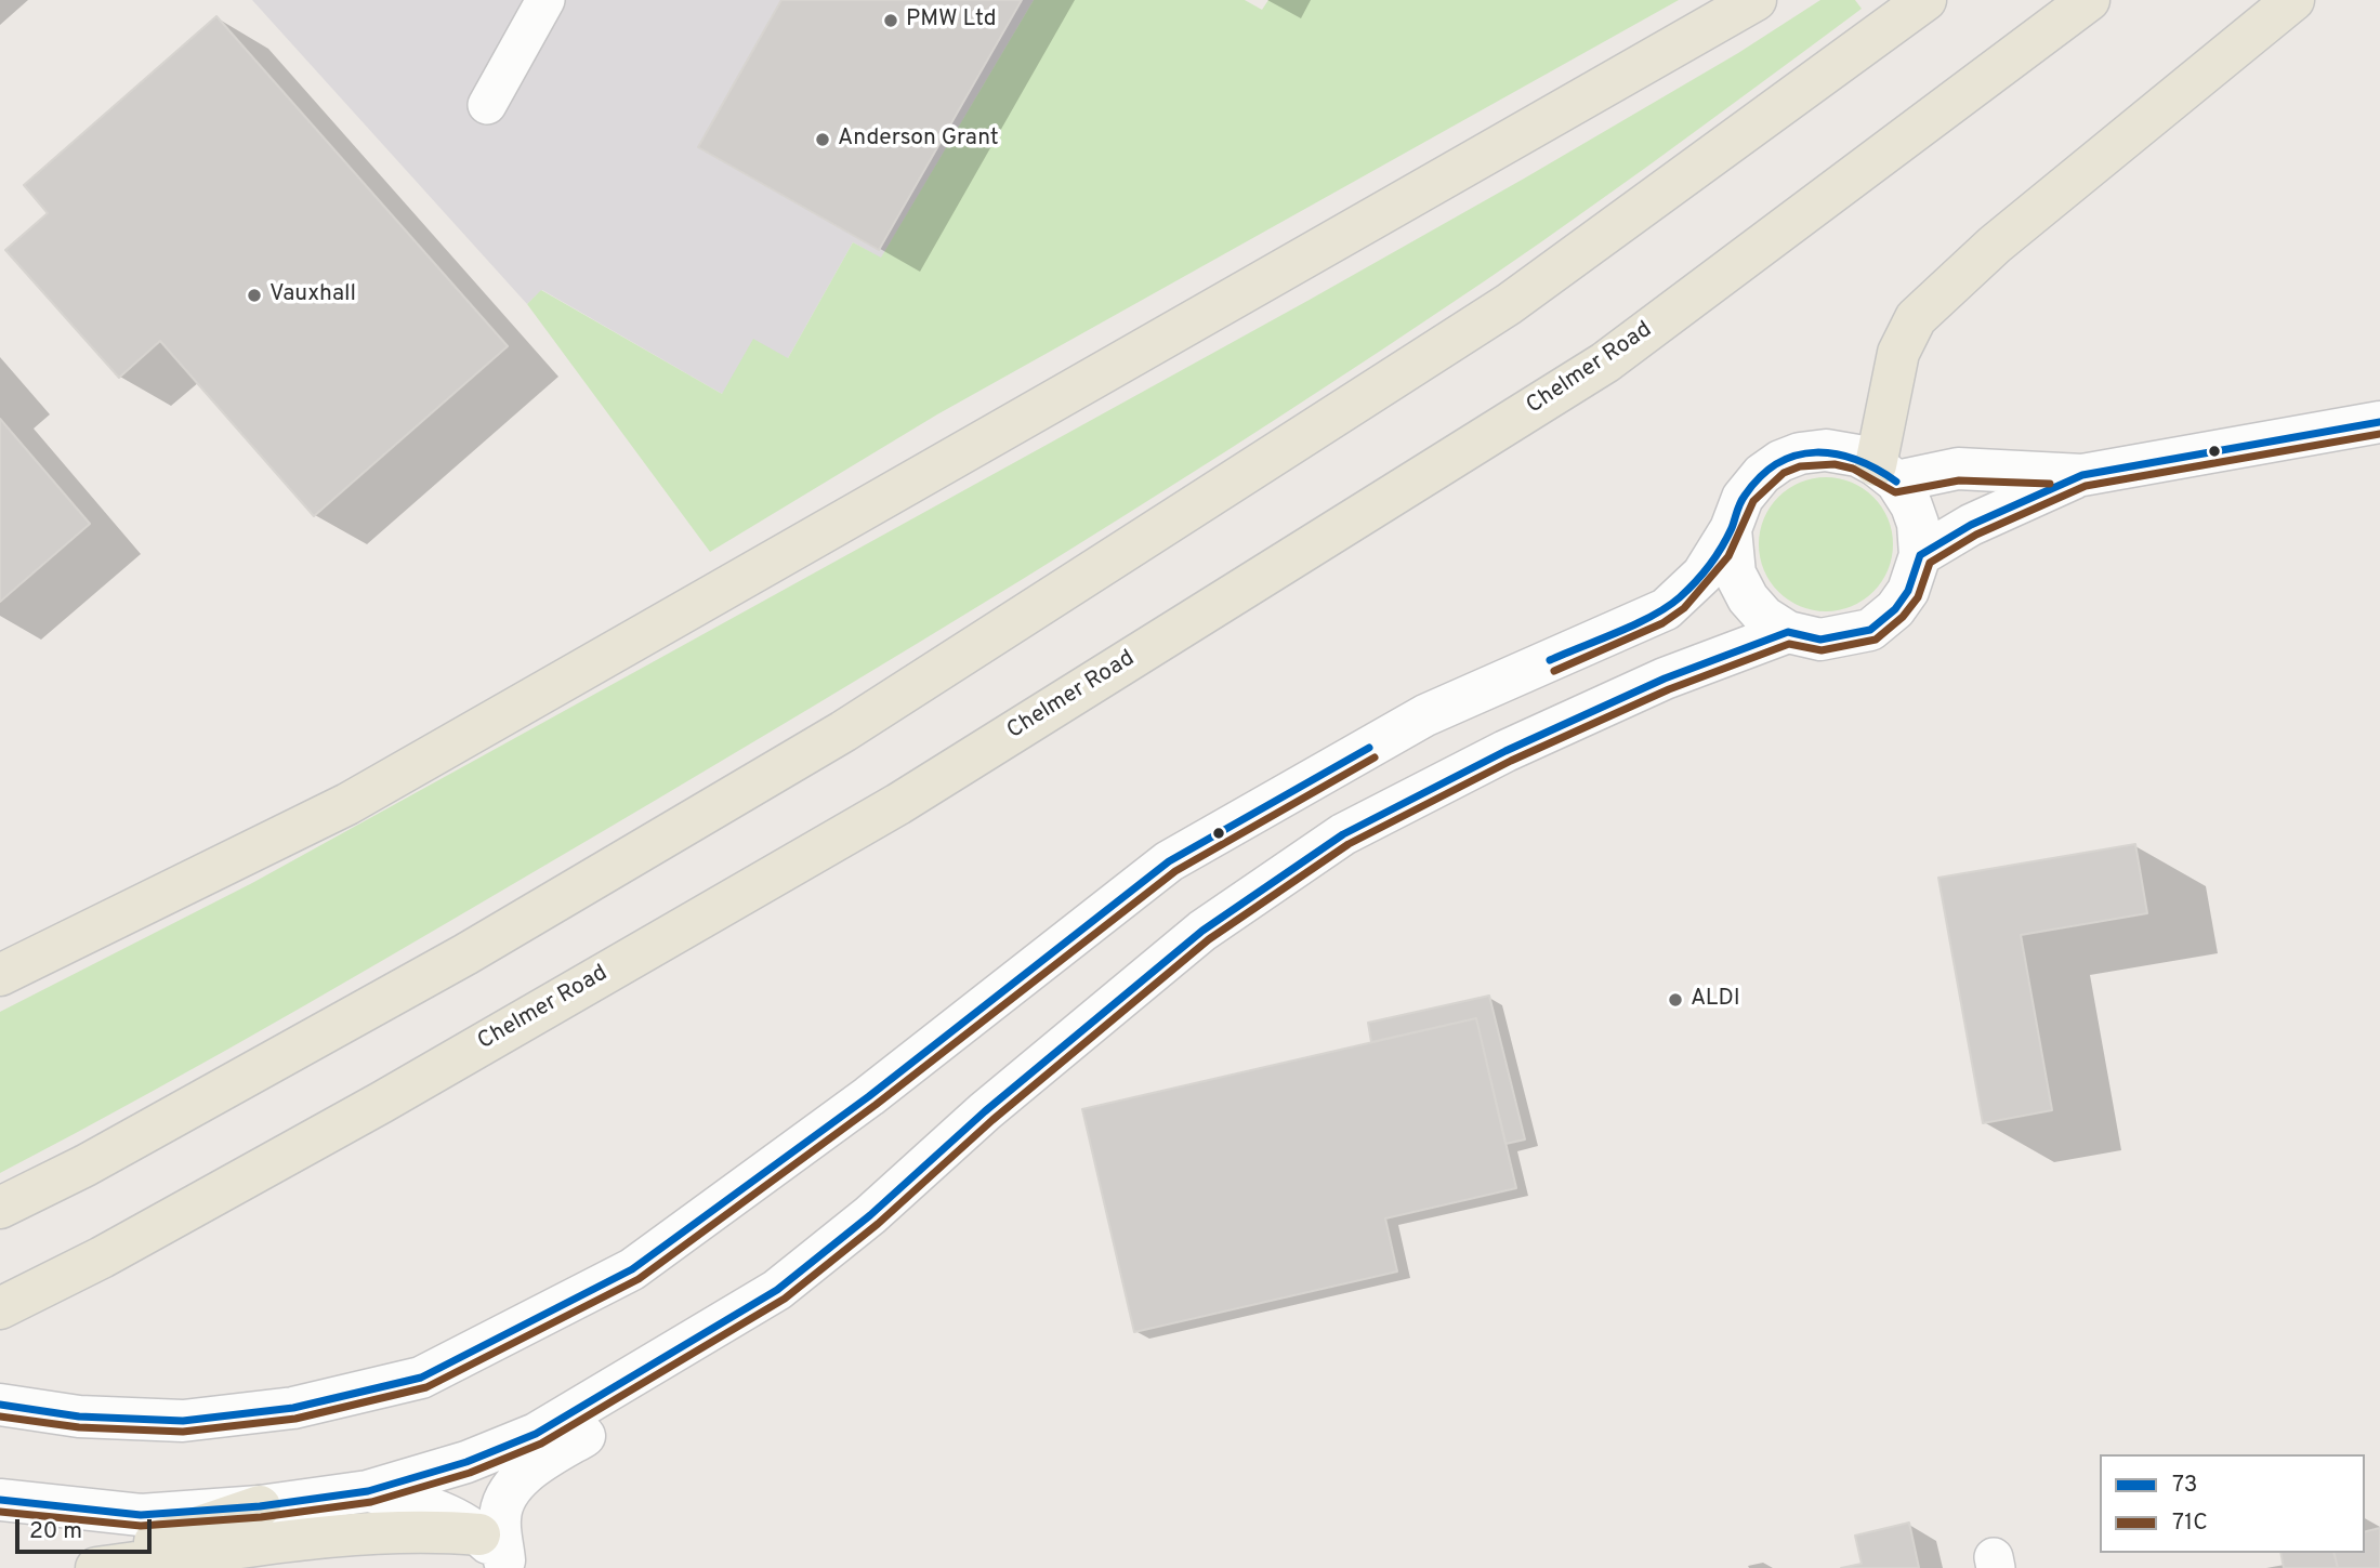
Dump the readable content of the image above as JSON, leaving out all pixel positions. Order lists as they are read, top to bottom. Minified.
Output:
{"streets":{"main road":["Chelmer Road"]},"places":["PMW Ltd","Anderson Grant","Vauxhall","ALDI"],"lines":["transit line 73","transit line 71C"],"legend":["73","71C"],"scale_bar":"20 m"}
